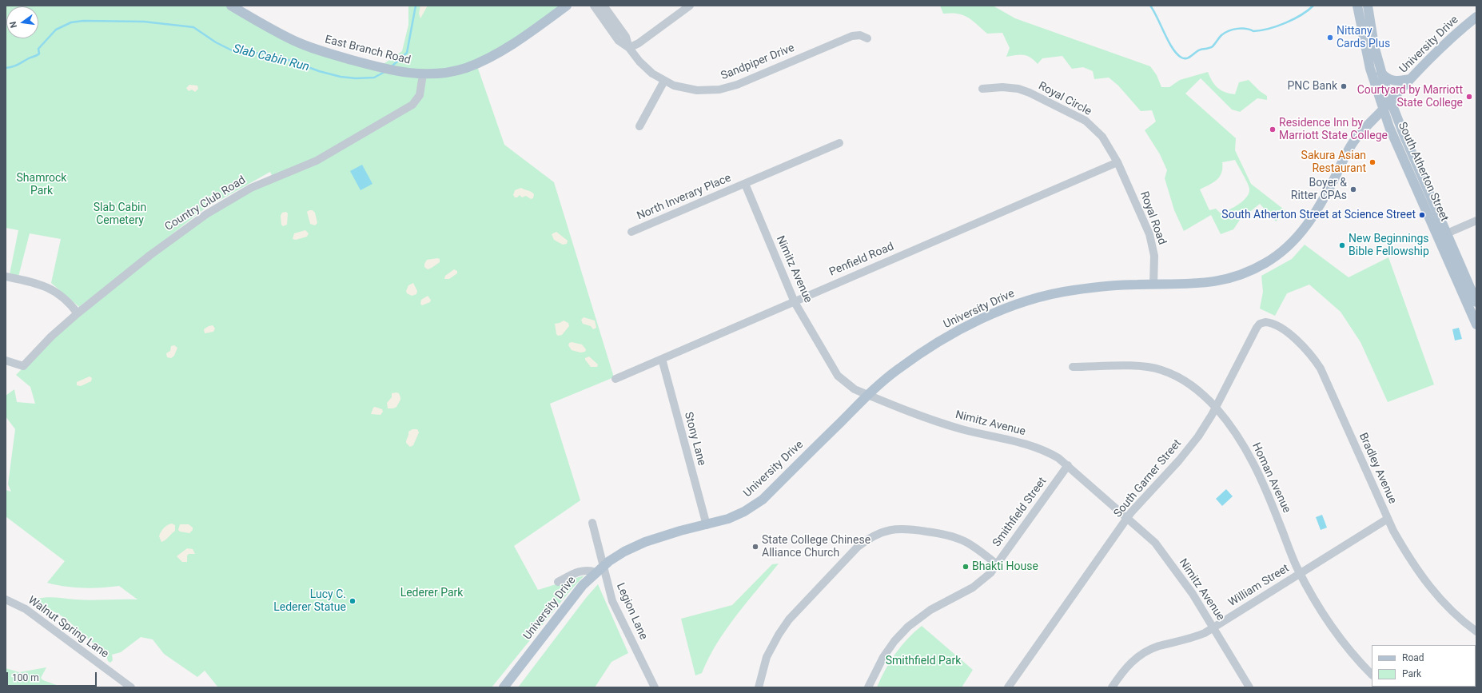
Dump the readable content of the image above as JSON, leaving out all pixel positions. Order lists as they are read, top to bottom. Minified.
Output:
{"streets":{"main road":["University Drive","East Branch Road","South Atherton Street"],"street":["Sandpiper Drive","Royal Circle","North Inverary Place","Country Club Road","Royal Road","Penfield Road","Nimitz Avenue","Stony Lane","Bradley Avenue","Homan Avenue","South Garner Street","Smithfield Street","William Street","Legion Lane","Walnut Spring Lane"]},"crossings":[["University Drive","South Atherton Street"],["University Drive","Royal Road"],["University Drive","Nimitz Avenue"],["University Drive","Stony Lane"],["University Drive","Legion Lane"],["East Branch Road","Country Club Road"],["Royal Circle","Royal Road"],["Royal Circle","Penfield Road"],["North Inverary Place","Nimitz Avenue"],["Royal Road","Penfield Road"],["Penfield Road","Nimitz Avenue"],["Penfield Road","Stony Lane"],["Nimitz Avenue","South Garner Street"],["Nimitz Avenue","Smithfield Street"],["Nimitz Avenue","William Street"],["Bradley Avenue","South Garner Street"],["Bradley Avenue","William Street"],["Homan Avenue","South Garner Street"],["Homan Avenue","William Street"]],"water":["Slab Cabin Run"],"parks":["Shamrock Park","Slab Cabin Cemetery","Lederer Park","Smithfield Park"],"places":["Nittany Cards Plus","PNC Bank","Courtyard by Marriott State College","Residence Inn by Marriott State College","Sakura Asian Restaurant","Boyer & Ritter CPAs","South Atherton Street at Science Street","New Beginnings Bible Fellowship","State College Chinese Alliance Church","Bhakti House","Lucy C. Lederer Statue"],"legend":["Road","Park"],"scale_bar":"100 m","north":"left"}
